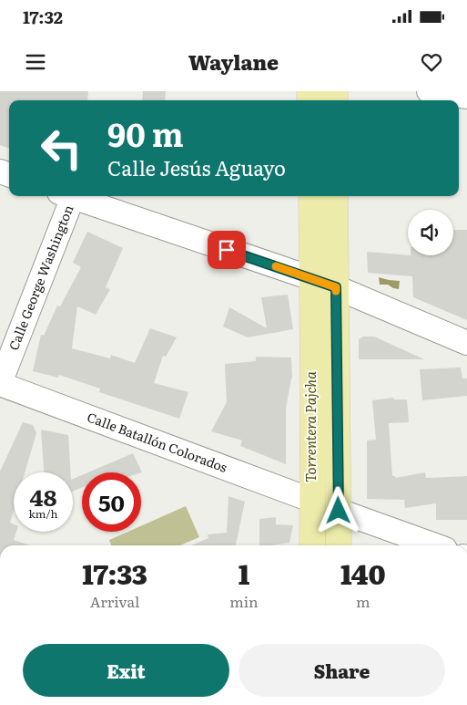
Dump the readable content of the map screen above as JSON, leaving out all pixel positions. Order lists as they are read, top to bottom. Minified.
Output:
{"streets":{"street":["Calle George Washington","Calle Batallón Colorados"]},"crossings":[["Calle George Washington","Calle Batallón Colorados"]],"water":["Torrentera Pajcha"],"page":{"status":"17:32","header":"Waylane","turn":["90 m","Calle Jesús Aguayo"],"speed":"48 km/h","limit":"50","eta":["17:33","Arrival","1","min","140","m"],"buttons":["Exit","Share"]}}
